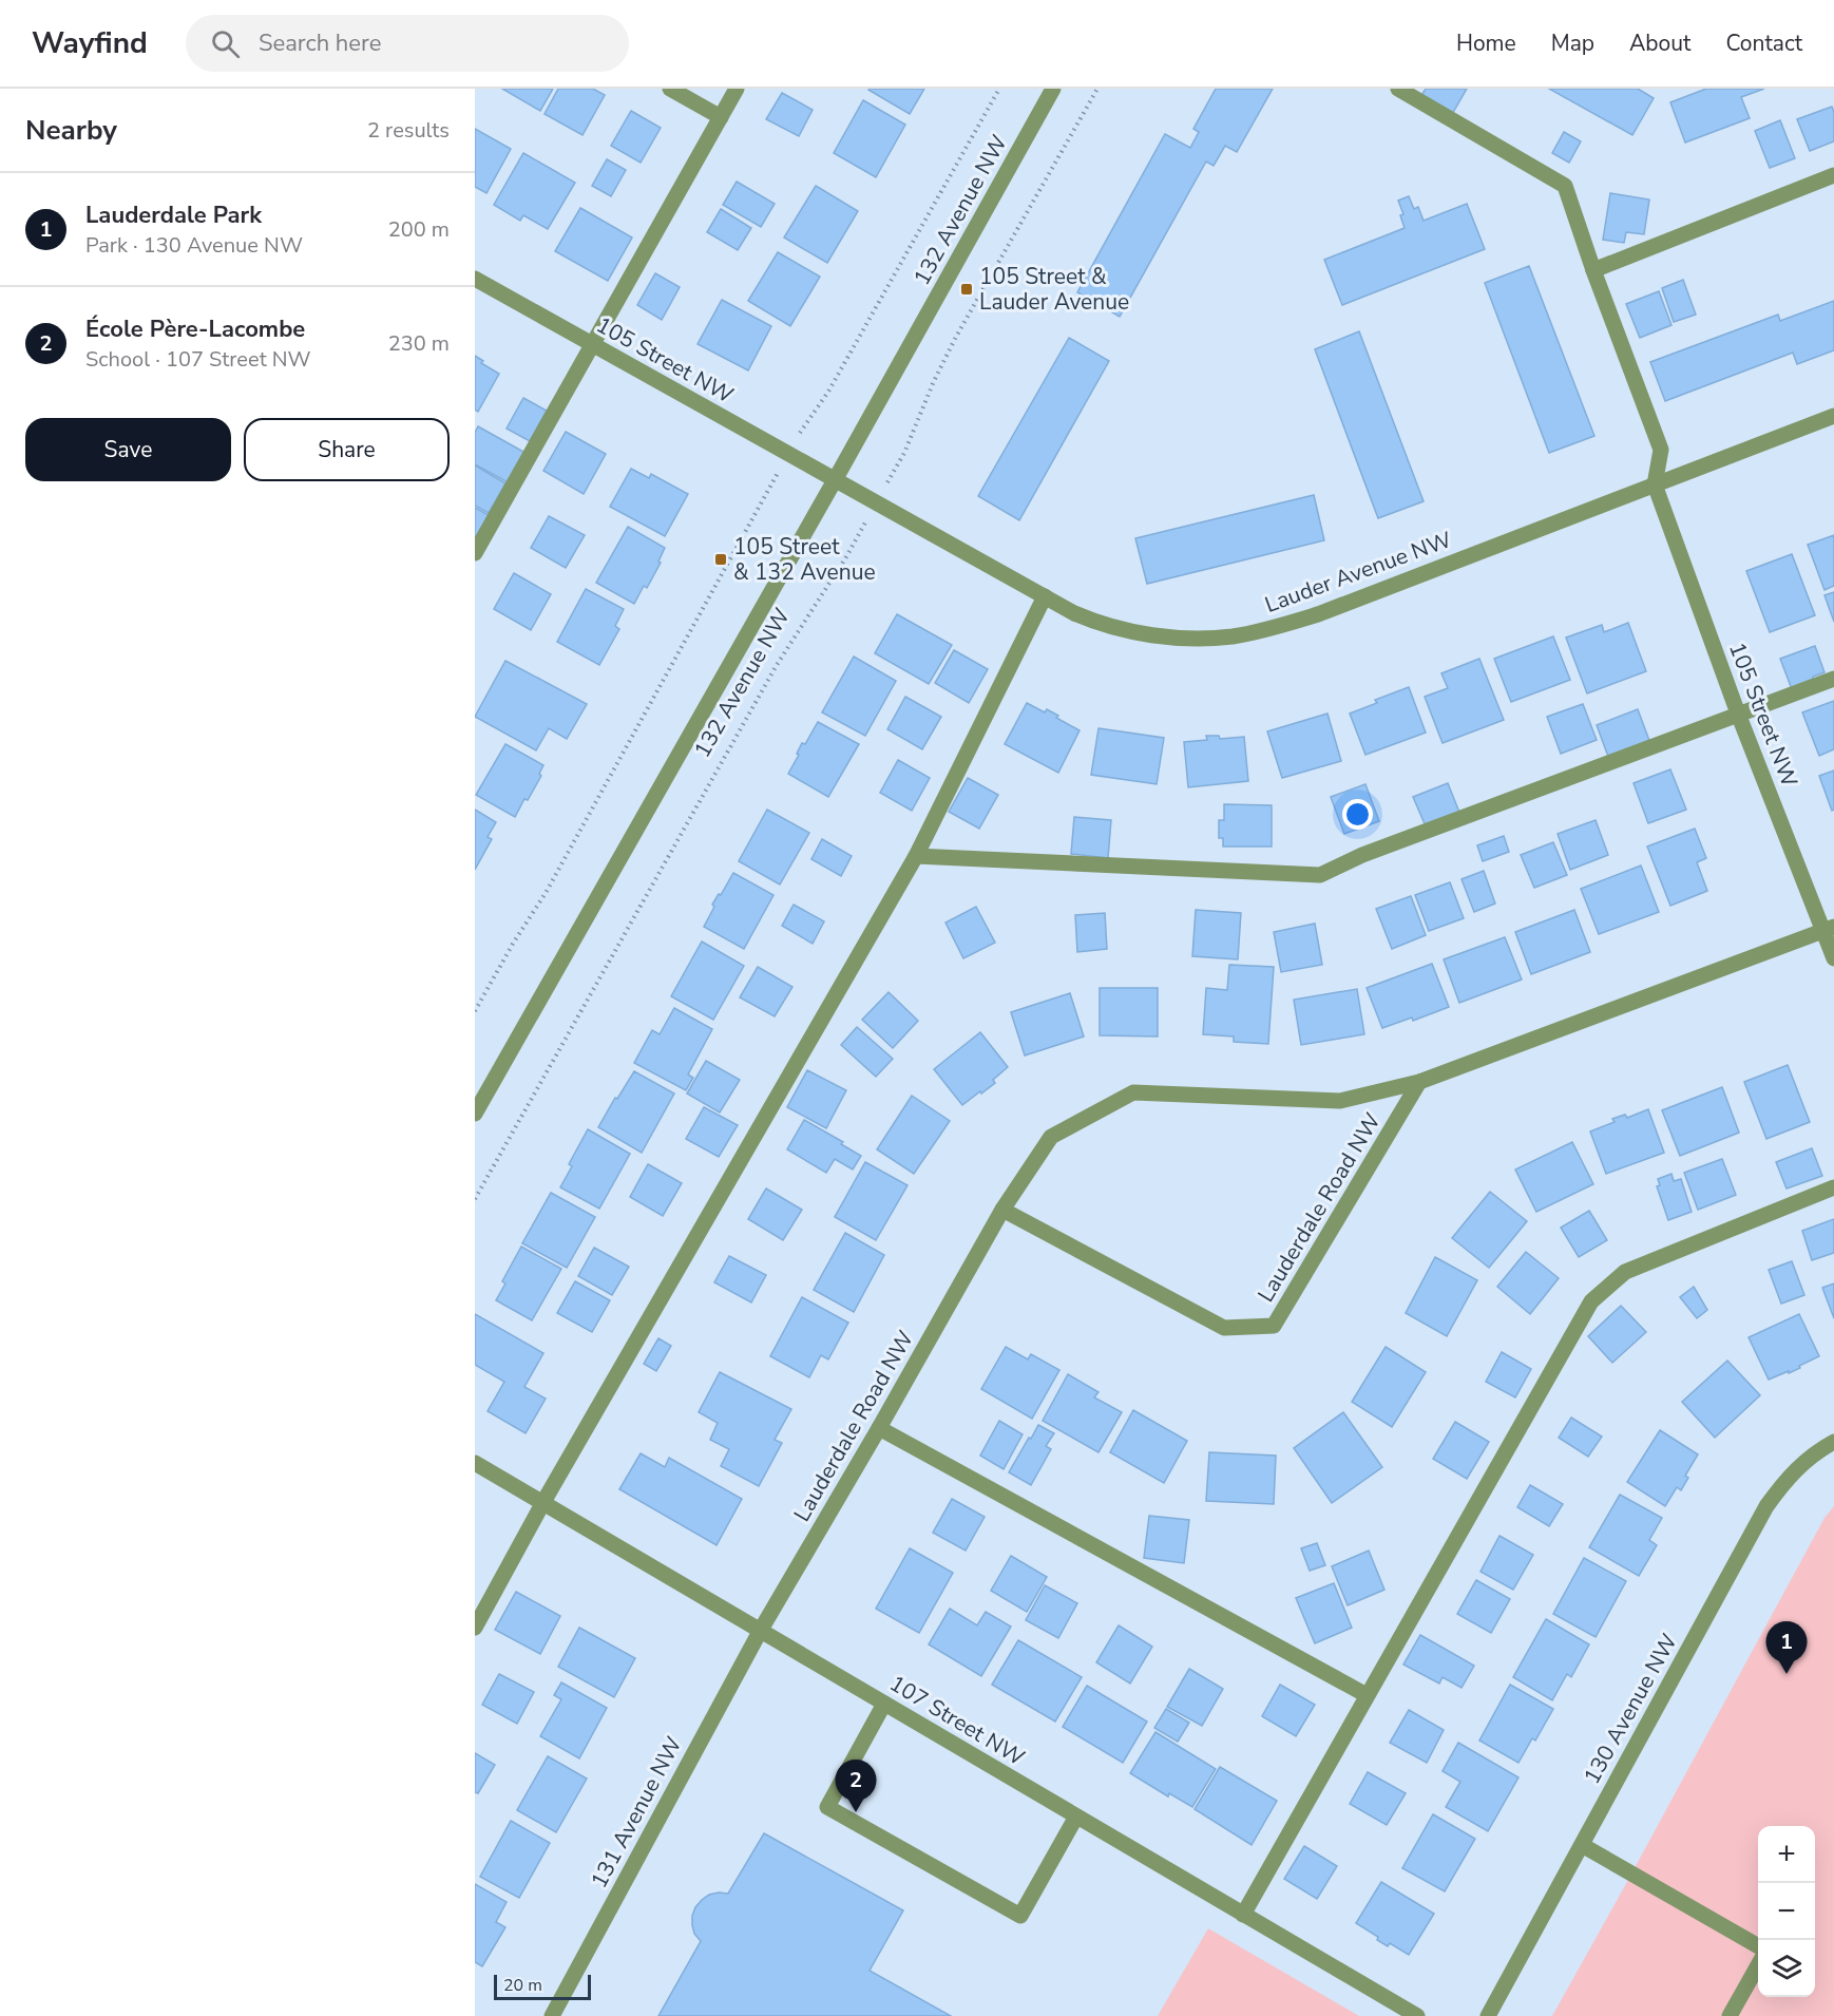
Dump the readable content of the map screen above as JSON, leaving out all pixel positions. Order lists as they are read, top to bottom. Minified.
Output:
{"streets":{"street":["132 Avenue NW","105 Street NW","Lauder Avenue NW","Lauderdale Road NW","130 Avenue NW","107 Street NW","131 Avenue NW"]},"crossings":[["132 Avenue NW","105 Street NW"],["132 Avenue NW","Lauder Avenue NW"],["105 Street NW","Lauder Avenue NW"],["105 Street NW","Lauderdale Road NW"],["Lauderdale Road NW","107 Street NW"],["Lauderdale Road NW","131 Avenue NW"],["107 Street NW","131 Avenue NW"]],"places":{"transit":["105 Street & Lauder Avenue","105 Street & 132 Avenue"]},"scale_bar":"20 m","page":{"header":"Wayfind","search":"Search here","nav":["Home","Map","About","Contact"],"heading":["Nearby","2 results"],"list":[{"mark":"1","name":"Lauderdale Park","note":"Park · 130 Avenue NW","value":"200 m"},{"mark":"2","name":"École Père-Lacombe","note":"School · 107 Street NW","value":"230 m"}],"buttons":["Save","Share"],"pins":["1","2"],"map_buttons":["+","−"],"scale":"20 m"}}
